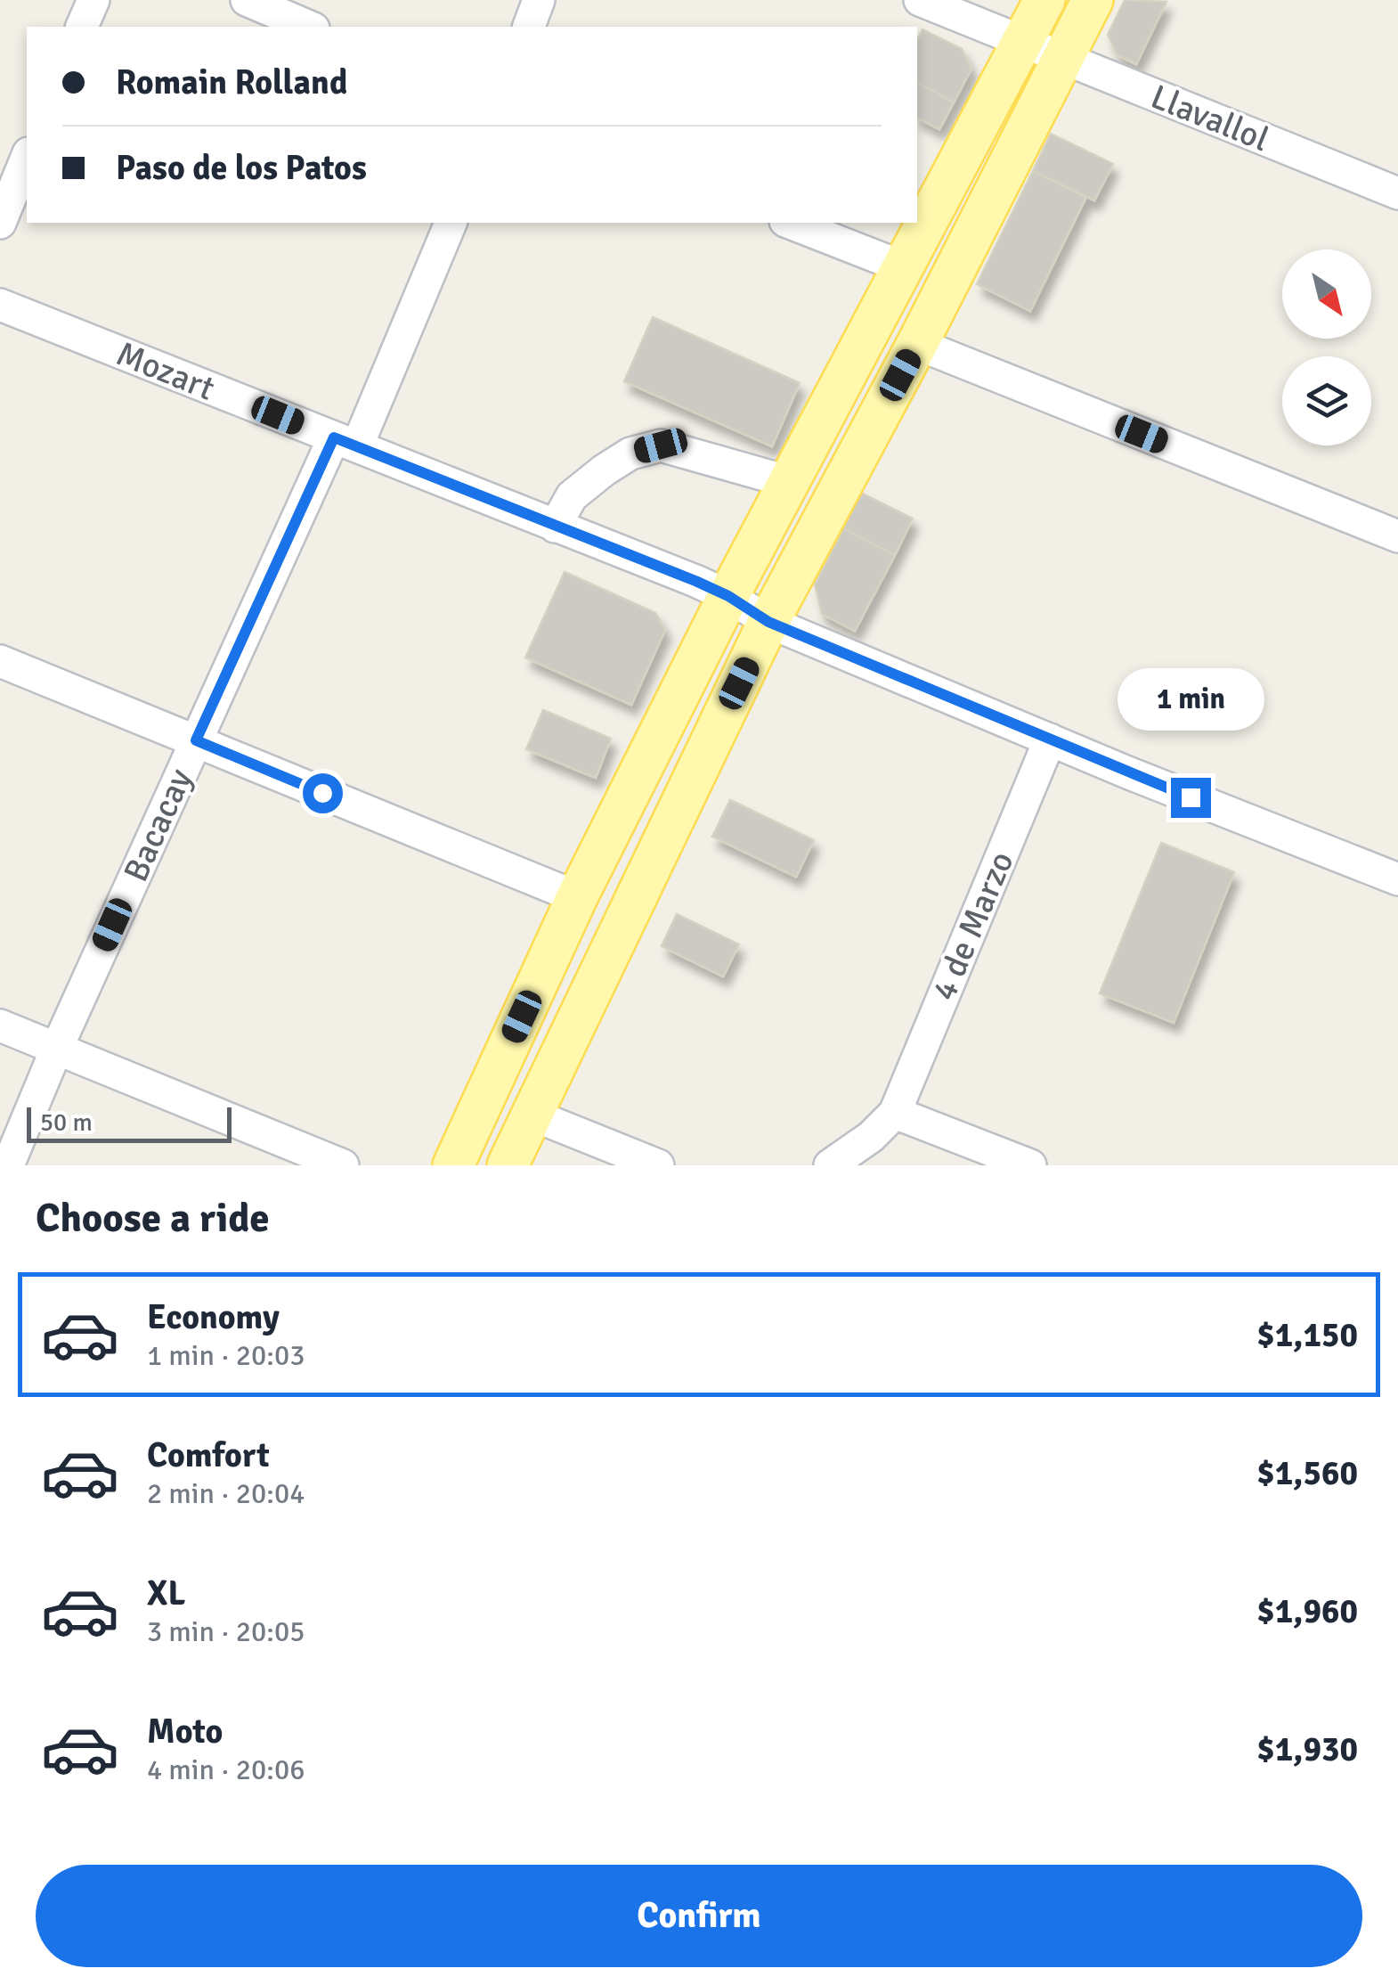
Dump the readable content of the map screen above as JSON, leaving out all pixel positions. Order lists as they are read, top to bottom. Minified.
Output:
{"streets":{"street":["Llavallol","Mozart","Bacacay","4 de Marzo"]},"crossings":[["Mozart","Bacacay"],["Mozart","4 de Marzo"]],"scale_bar":"50 m","north":"bottom right","page":{"banner":["Romain Rolland","Paso de los Patos"],"bubble":"1 min","scale":"50 m","heading":"Choose a ride","list":[{"name":"Economy","note":"1 min · 20:03","value":"$1,150"},{"name":"Comfort","note":"2 min · 20:04","value":"$1,560"},{"name":"XL","note":"3 min · 20:05","value":"$1,960"},{"name":"Moto","note":"4 min · 20:06","value":"$1,930"}],"buttons":"Confirm"}}
